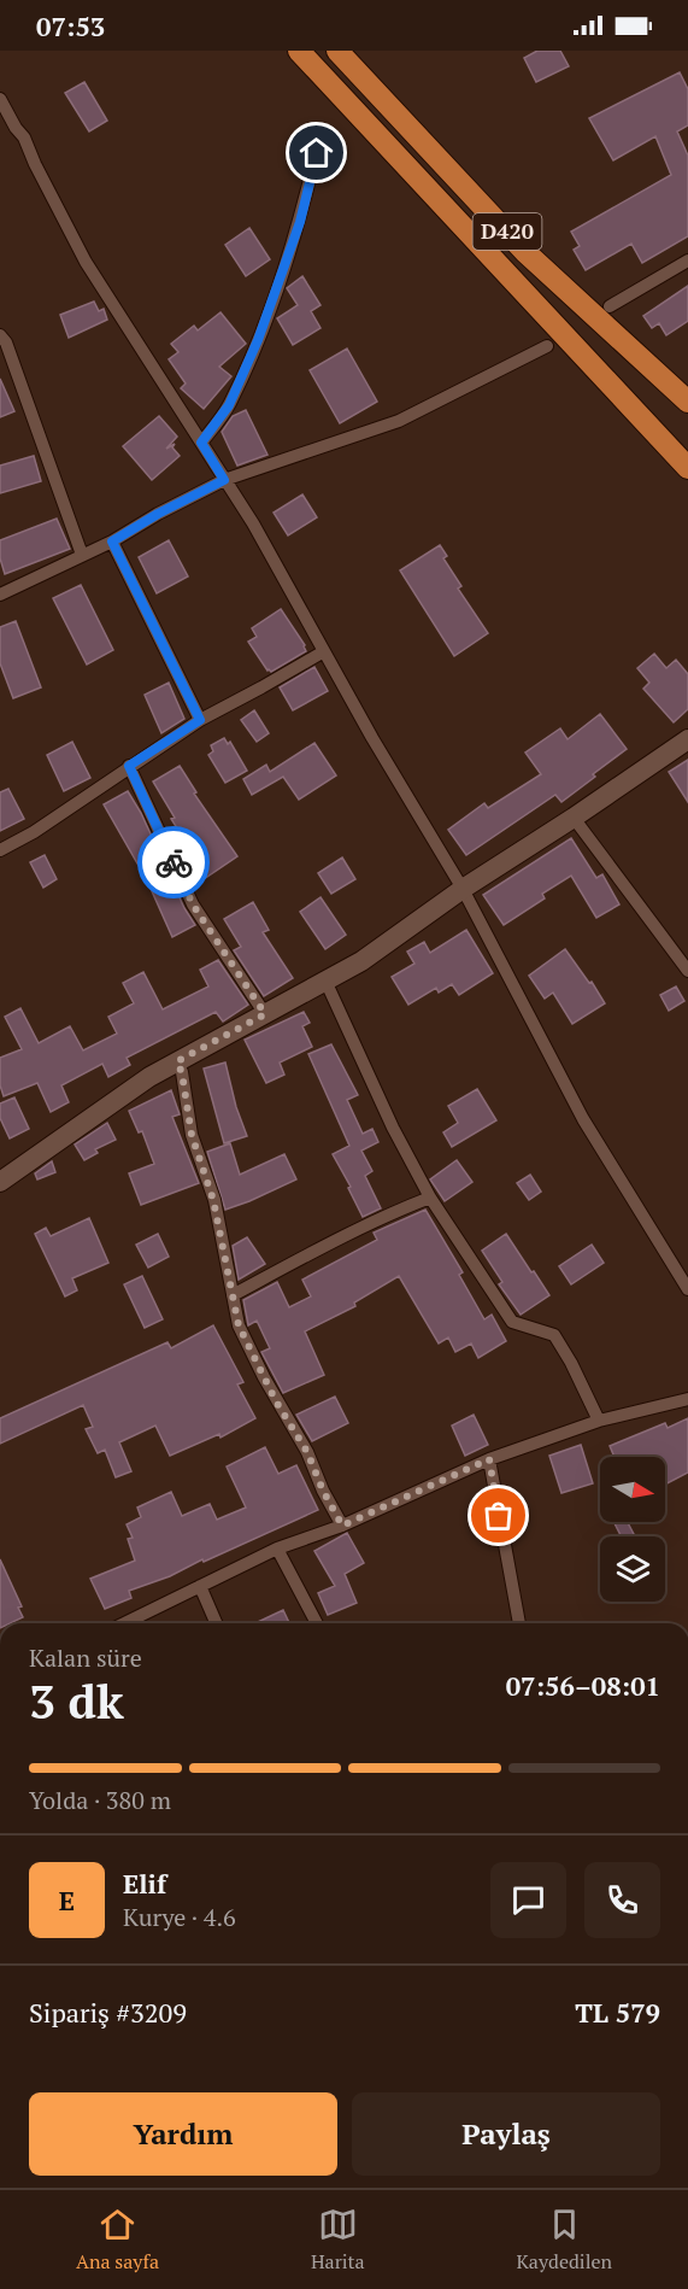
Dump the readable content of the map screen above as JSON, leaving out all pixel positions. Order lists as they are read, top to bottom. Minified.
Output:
{"streets":{"main road":["D420"]},"north":"right","page":{"status":"07:53","heading":["3 dk","Kalan süre","07:56–08:01"],"panel":["Elif","Kurye · 4.6","Sipariş #3209","TL 579"],"bar":"Yolda · 380 m","round":"E","buttons":["Yardım","Paylaş"],"tabs":["Ana sayfa","Harita","Kaydedilen"]}}
